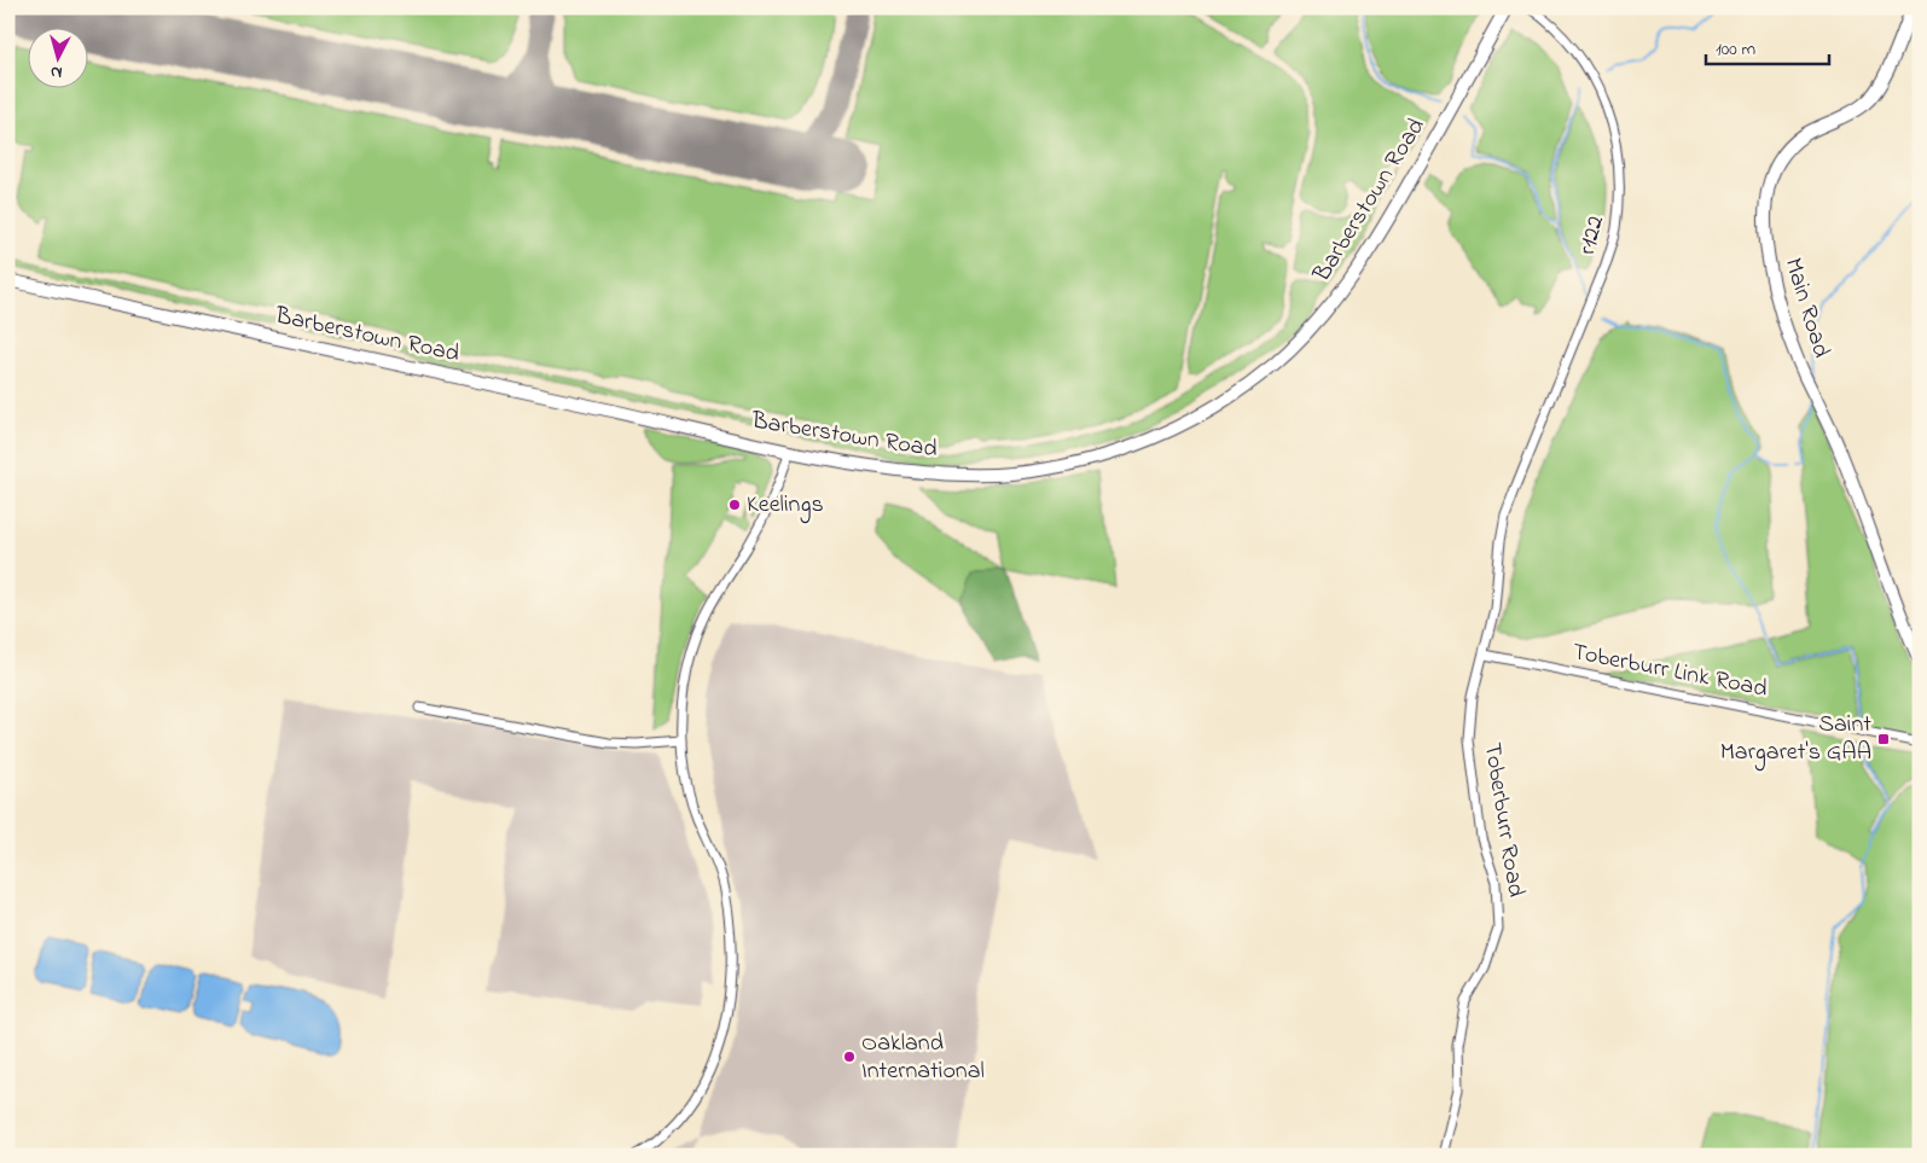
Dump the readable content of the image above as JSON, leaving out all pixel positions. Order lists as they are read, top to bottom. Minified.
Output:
{"streets":{"main road":["Barberstown Road","Main Road"],"street":["r122","Toberburr Link Road","Toberburr Road"]},"crossings":[["r122","Toberburr Road"],["Toberburr Link Road","Toberburr Road"]],"places":{"other":["Keelings","Oakland International"],"transit":["Saint Margaret's GAA"]},"scale_bar":"100 m","north":"bottom"}
